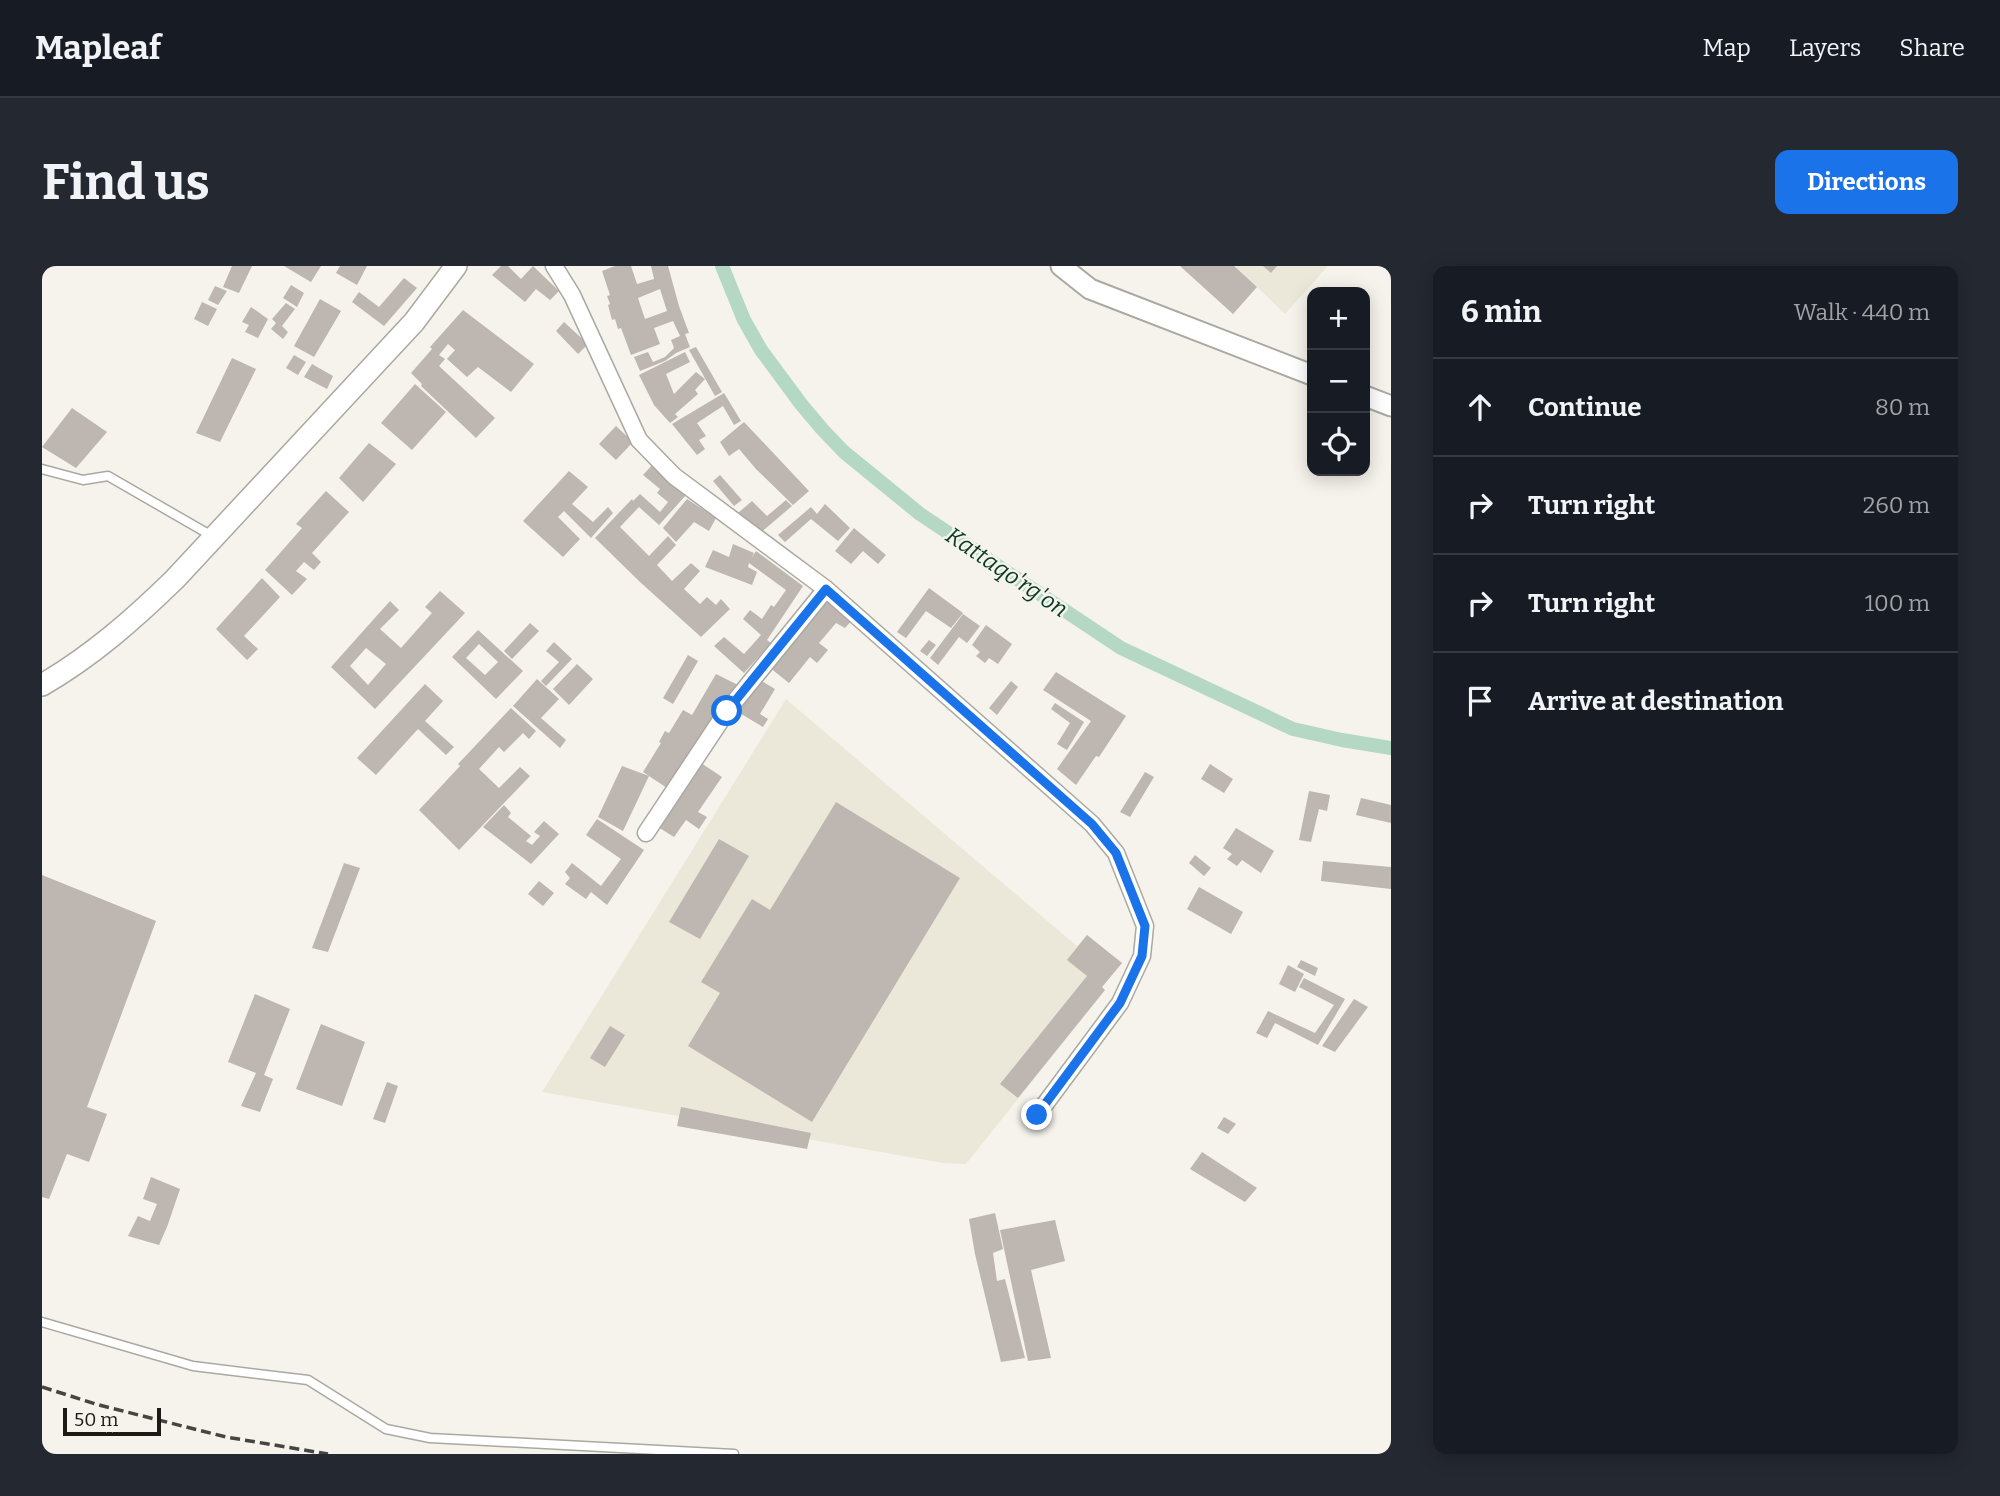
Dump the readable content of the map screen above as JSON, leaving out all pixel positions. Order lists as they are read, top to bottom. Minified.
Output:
{"water":["Kattaqo'rg'on"],"scale_bar":"50 m","page":{"header":"Mapleaf","nav":["Map","Layers","Share"],"buttons":"Directions","title":"Find us","heading":["6 min","Walk · 440 m"],"map_buttons":["+","−"],"list":[["Continue","80 m"],["Turn right","260 m"],["Turn right","100 m"],"Arrive at destination"],"scale":"50 m"}}
